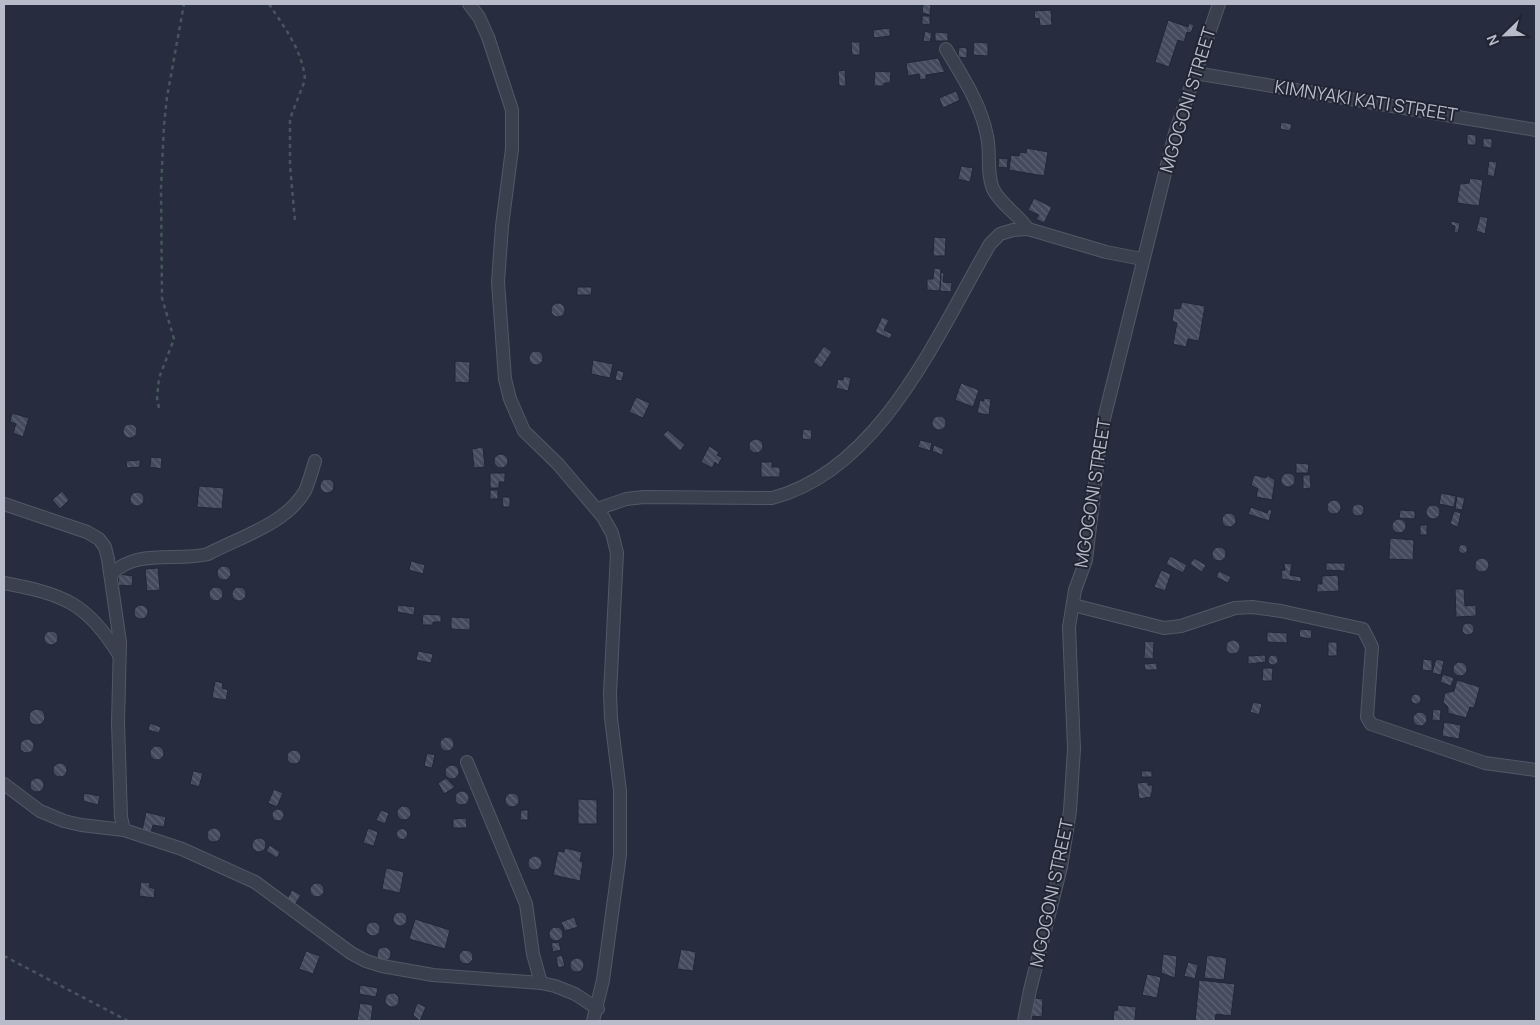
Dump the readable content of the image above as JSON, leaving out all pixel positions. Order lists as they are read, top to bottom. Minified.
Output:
{"streets":{"street":["MGOGONI STREET","KIMNYAKI KATI STREET"]},"crossings":[["MGOGONI STREET","KIMNYAKI KATI STREET"]],"north":"bottom left"}
